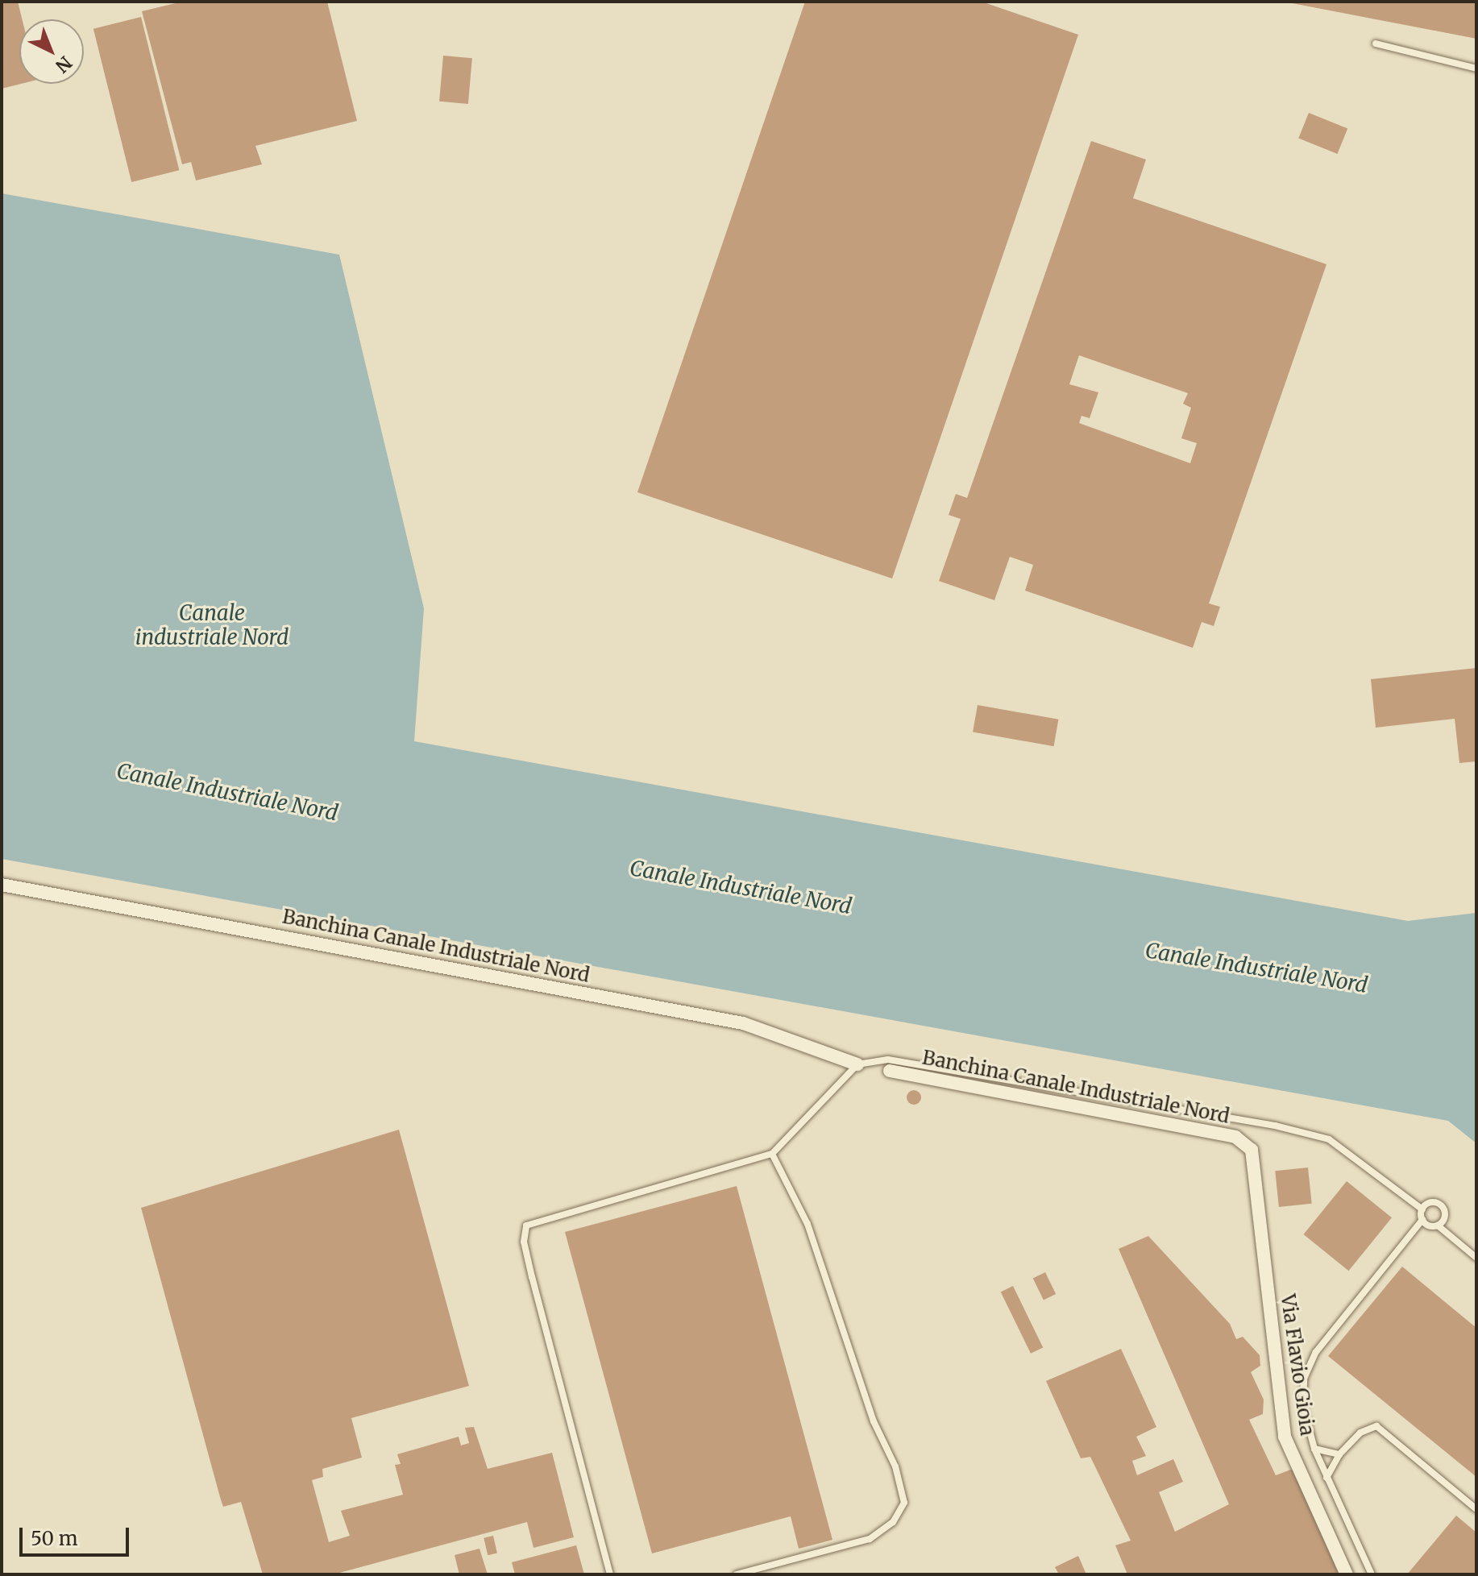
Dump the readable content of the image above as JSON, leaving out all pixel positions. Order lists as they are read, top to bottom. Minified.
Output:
{"streets":{"street":["Banchina Canale Industriale Nord","Via Flavio Gioia"]},"crossings":[["Banchina Canale Industriale Nord","Via Flavio Gioia"]],"water":["Canale industriale Nord","Canale Industriale Nord"],"scale_bar":"50 m","north":"bottom right"}
